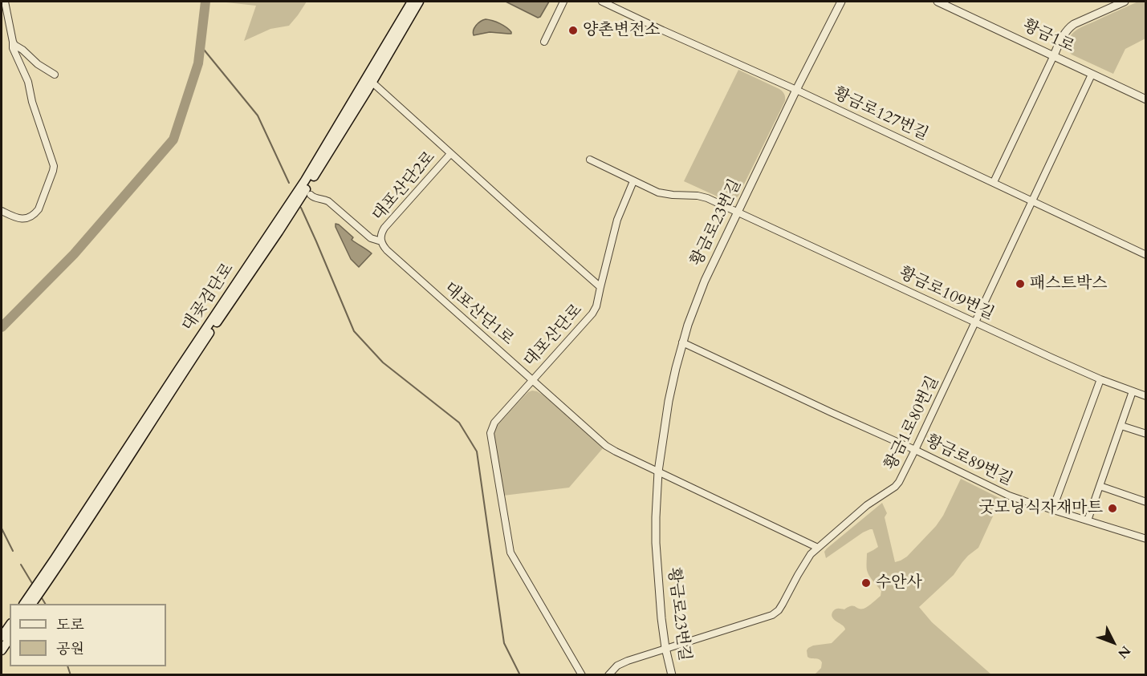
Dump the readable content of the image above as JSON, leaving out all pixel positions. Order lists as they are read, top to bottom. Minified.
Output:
{"streets":{"main road":["대곶검단로"],"street":["황금1로","황금로127번길","대포산단2로","황금로23번길","황금로109번길","대포산단1로","대포산단로","황금1로80번길","황금로89번길"]},"crossings":[["황금1로","황금1로80번길"],["황금로127번길","황금로23번길"],["황금로127번길","황금1로80번길"],["대포산단2로","대포산단1로"],["황금로23번길","황금로109번길"],["황금로23번길","대포산단1로"],["황금로23번길","황금1로80번길"],["황금로23번길","황금로89번길"],["황금로109번길","대포산단로"],["황금로109번길","황금1로80번길"],["대포산단1로","대포산단로"],["황금1로80번길","황금로89번길"]],"places":["양촌변전소","패스트박스","굿모닝식자재마트","수안사"],"legend":["도로","공원"],"north":"bottom right"}
